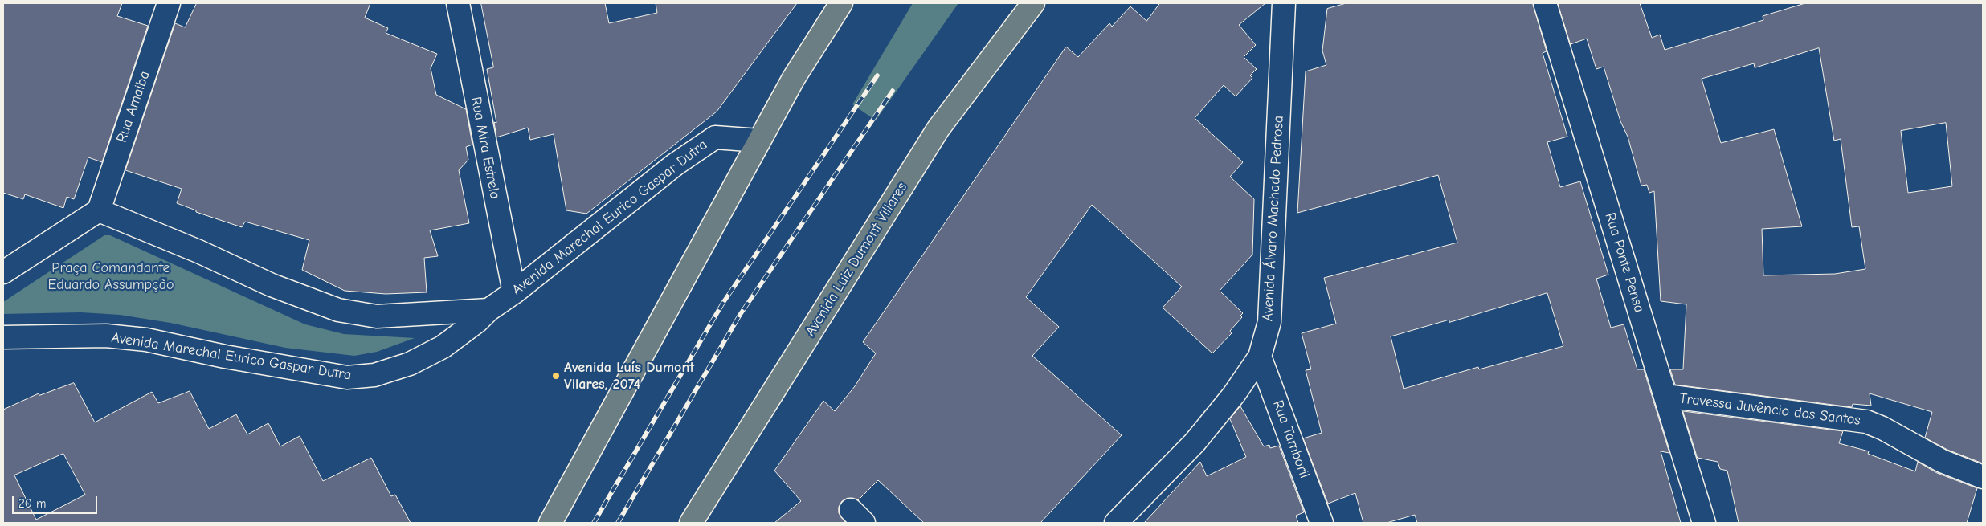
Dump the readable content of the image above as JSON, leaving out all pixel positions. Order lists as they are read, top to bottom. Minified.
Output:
{"streets":{"main road":["Avenida Luiz Dumont Villares"],"street":["Rua Amaiba","Rua Mira Estrela","Avenida Marechal Eurico Gaspar Dutra","Avenida Álvaro Machado Pedrosa","Rua Ponte Pensa","Travessa Juvêncio dos Santos","Rua Tamboril"]},"crossings":[["Rua Mira Estrela","Avenida Marechal Eurico Gaspar Dutra"],["Avenida Álvaro Machado Pedrosa","Rua Tamboril"],["Rua Ponte Pensa","Travessa Juvêncio dos Santos"]],"parks":["Praça Comandante Eduardo Assumpção"],"places":["Avenida Luís Dumont Vilares, 2074"],"scale_bar":"20 m"}
